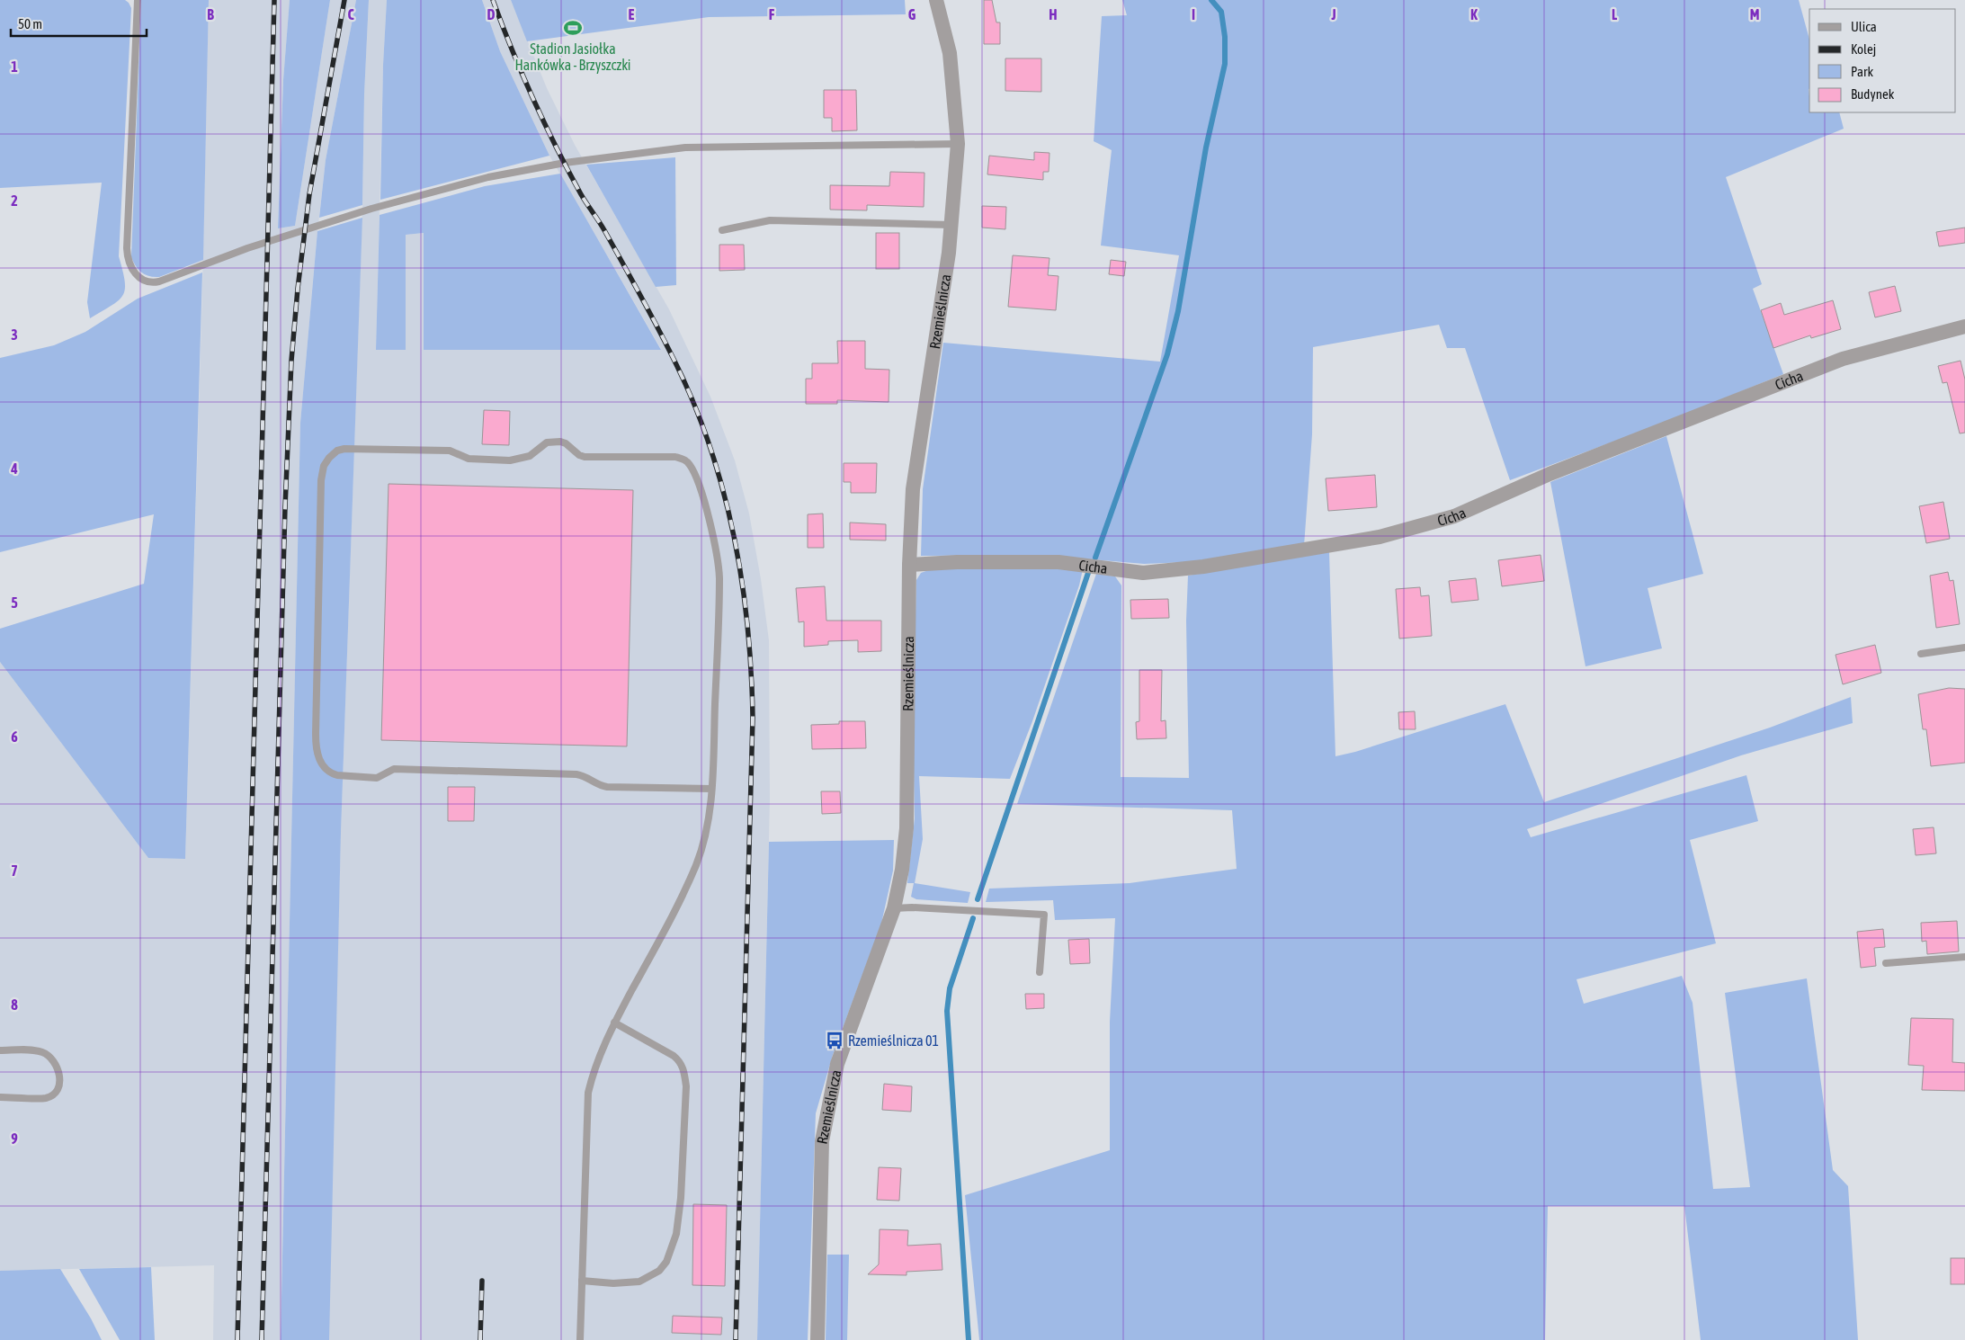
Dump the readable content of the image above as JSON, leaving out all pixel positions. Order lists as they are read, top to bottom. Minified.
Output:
{"streets":{"street":["Rzemieślnicza","Cicha"]},"crossings":[["Rzemieślnicza","Cicha"]],"places":{"sports":["Stadion Jasiołka Hankówka - Brzyszczki"],"bus stop":["Rzemieślnicza 01"]},"legend":["Ulica","Kolej","Park","Budynek"],"scale_bar":"50 m","grid":{"columns":["B","C","D","E","F","G","H","I","J","K","L","M"],"rows":["1","2","3","4","5","6","7","8","9"]}}
